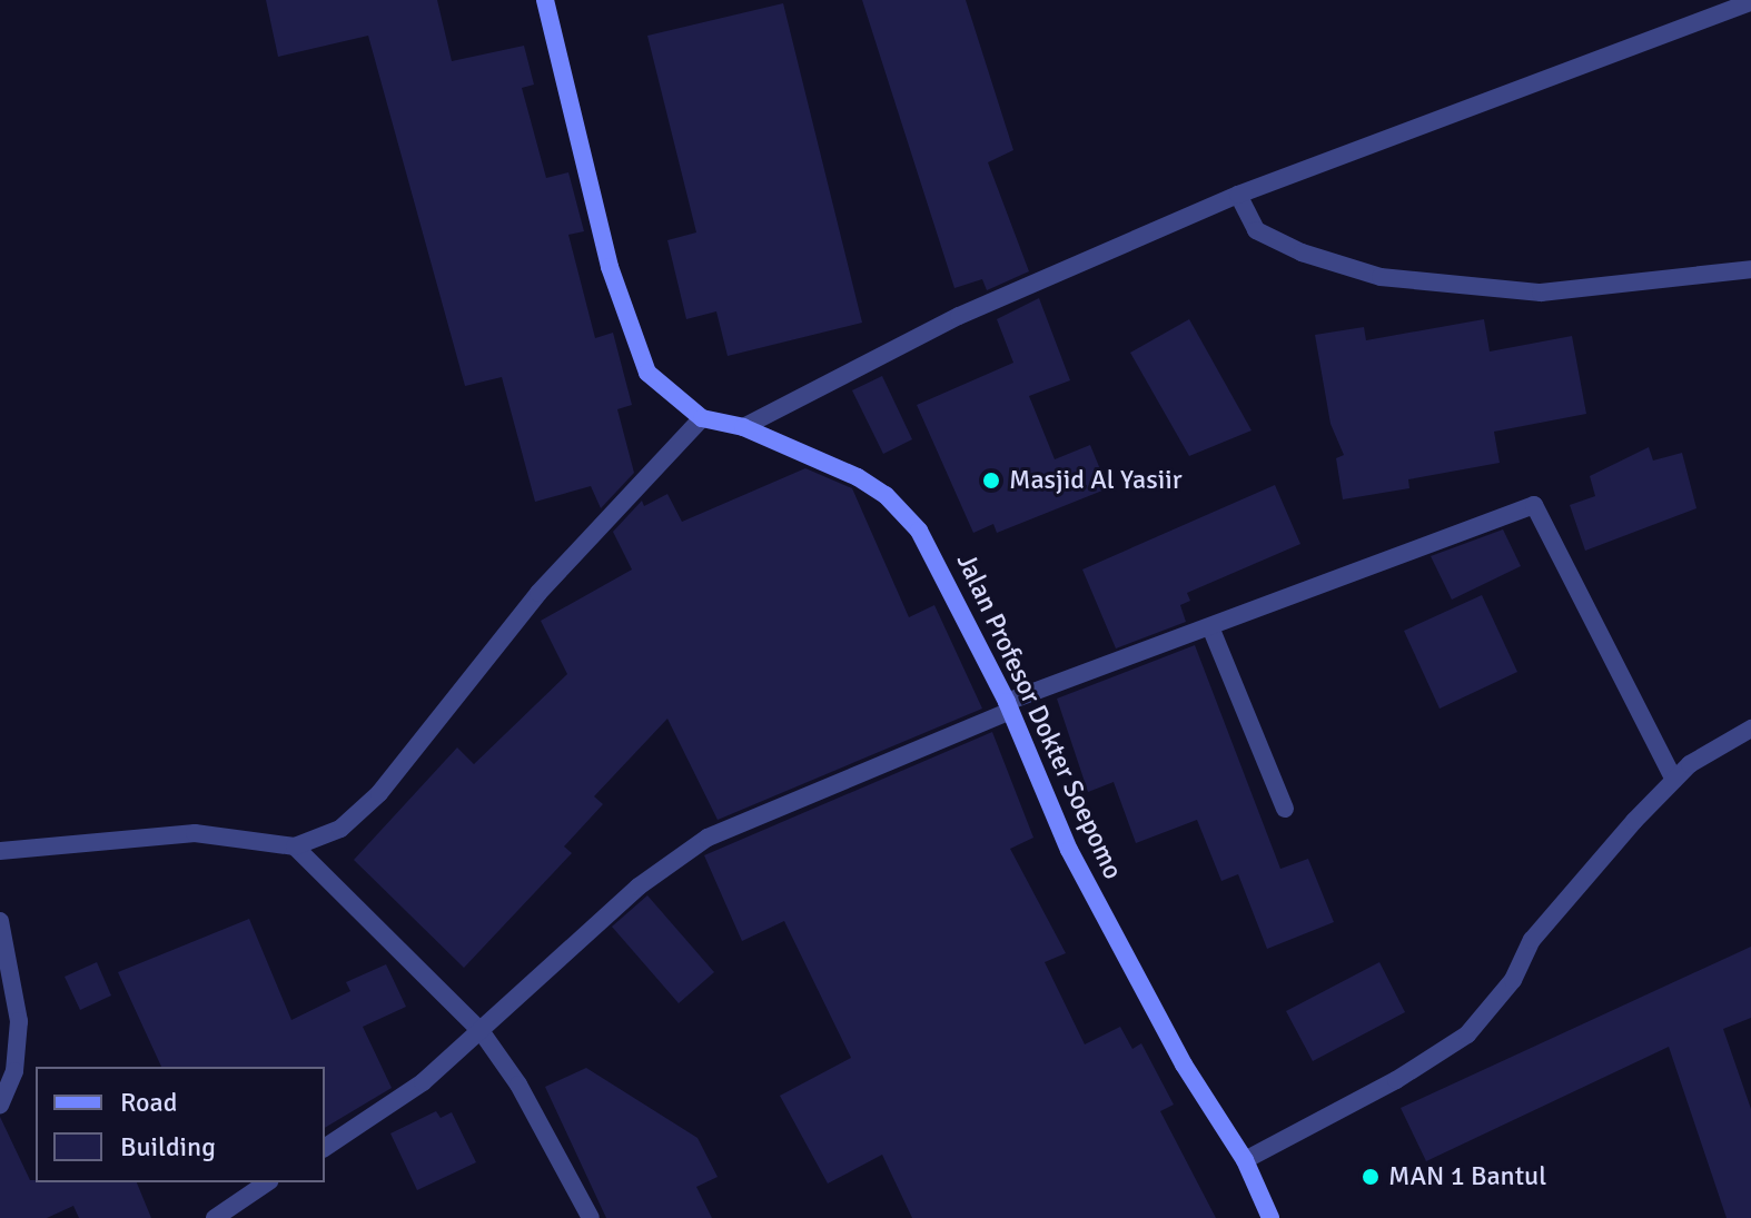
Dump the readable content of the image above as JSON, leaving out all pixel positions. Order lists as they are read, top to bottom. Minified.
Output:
{"streets":{"main road":["Jalan Profesor Dokter Soepomo"]},"places":["Masjid Al Yasiir","MAN 1 Bantul"],"legend":["Road","Building"]}
